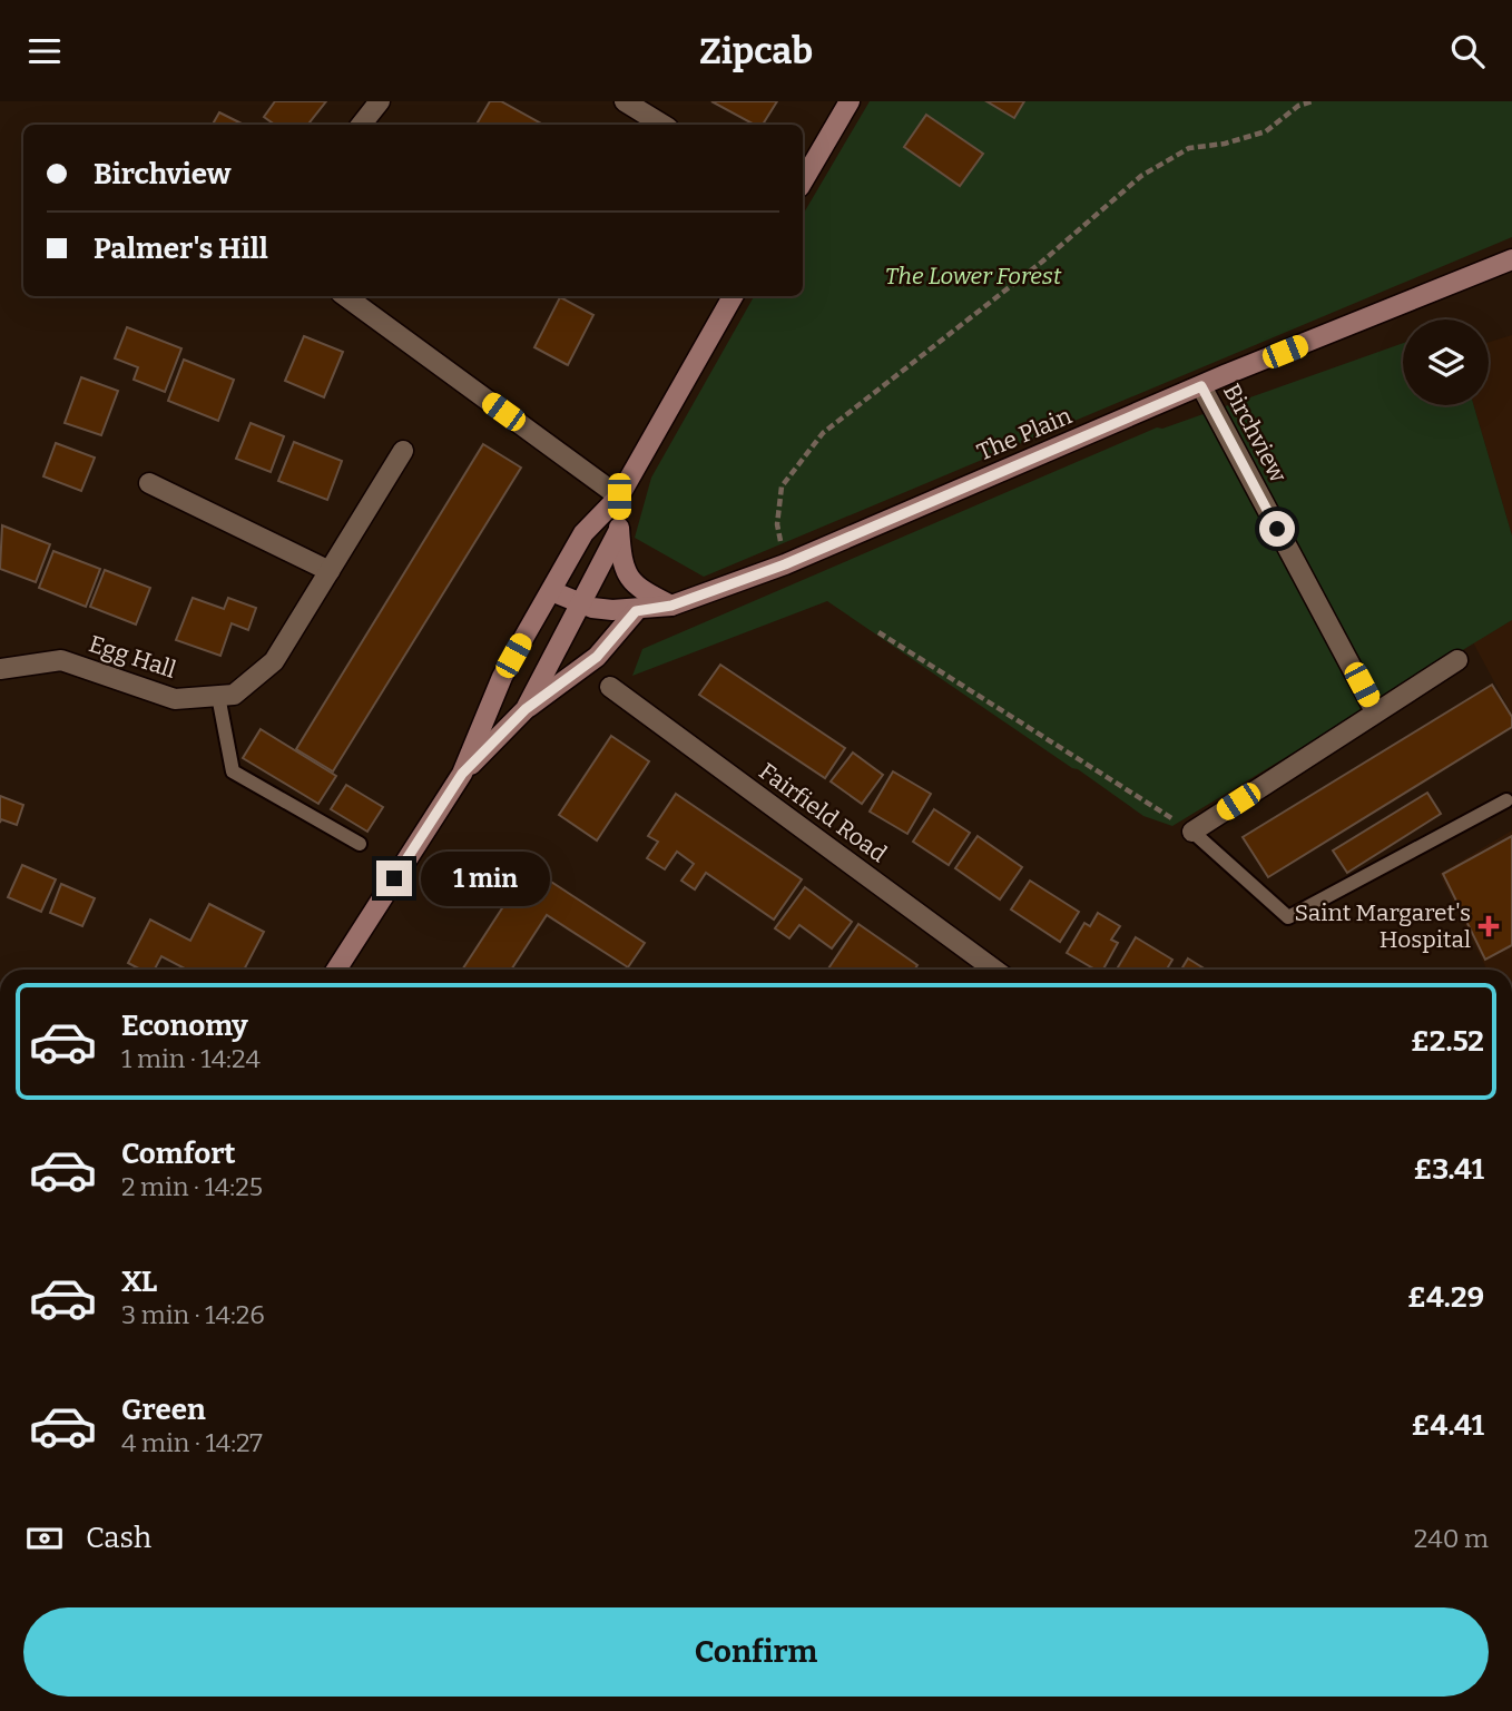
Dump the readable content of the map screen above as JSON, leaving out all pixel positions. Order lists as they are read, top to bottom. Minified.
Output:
{"streets":{"main road":["The Plain"],"street":["Birchview","Egg Hall","Fairfield Road"]},"crossings":[["Birchview","The Plain"]],"parks":["The Lower Forest"],"places":{"health":["Saint Margaret's Hospital"]},"page":{"header":"Zipcab","banner":["Birchview","Palmer's Hill"],"bubble":"1 min","list":[{"name":"Economy","note":"1 min · 14:24","value":"£2.52"},{"name":"Comfort","note":"2 min · 14:25","value":"£3.41"},{"name":"XL","note":"3 min · 14:26","value":"£4.29"},{"name":"Green","note":"4 min · 14:27","value":"£4.41"}],"pay":["Cash","240 m"],"buttons":"Confirm"}}
